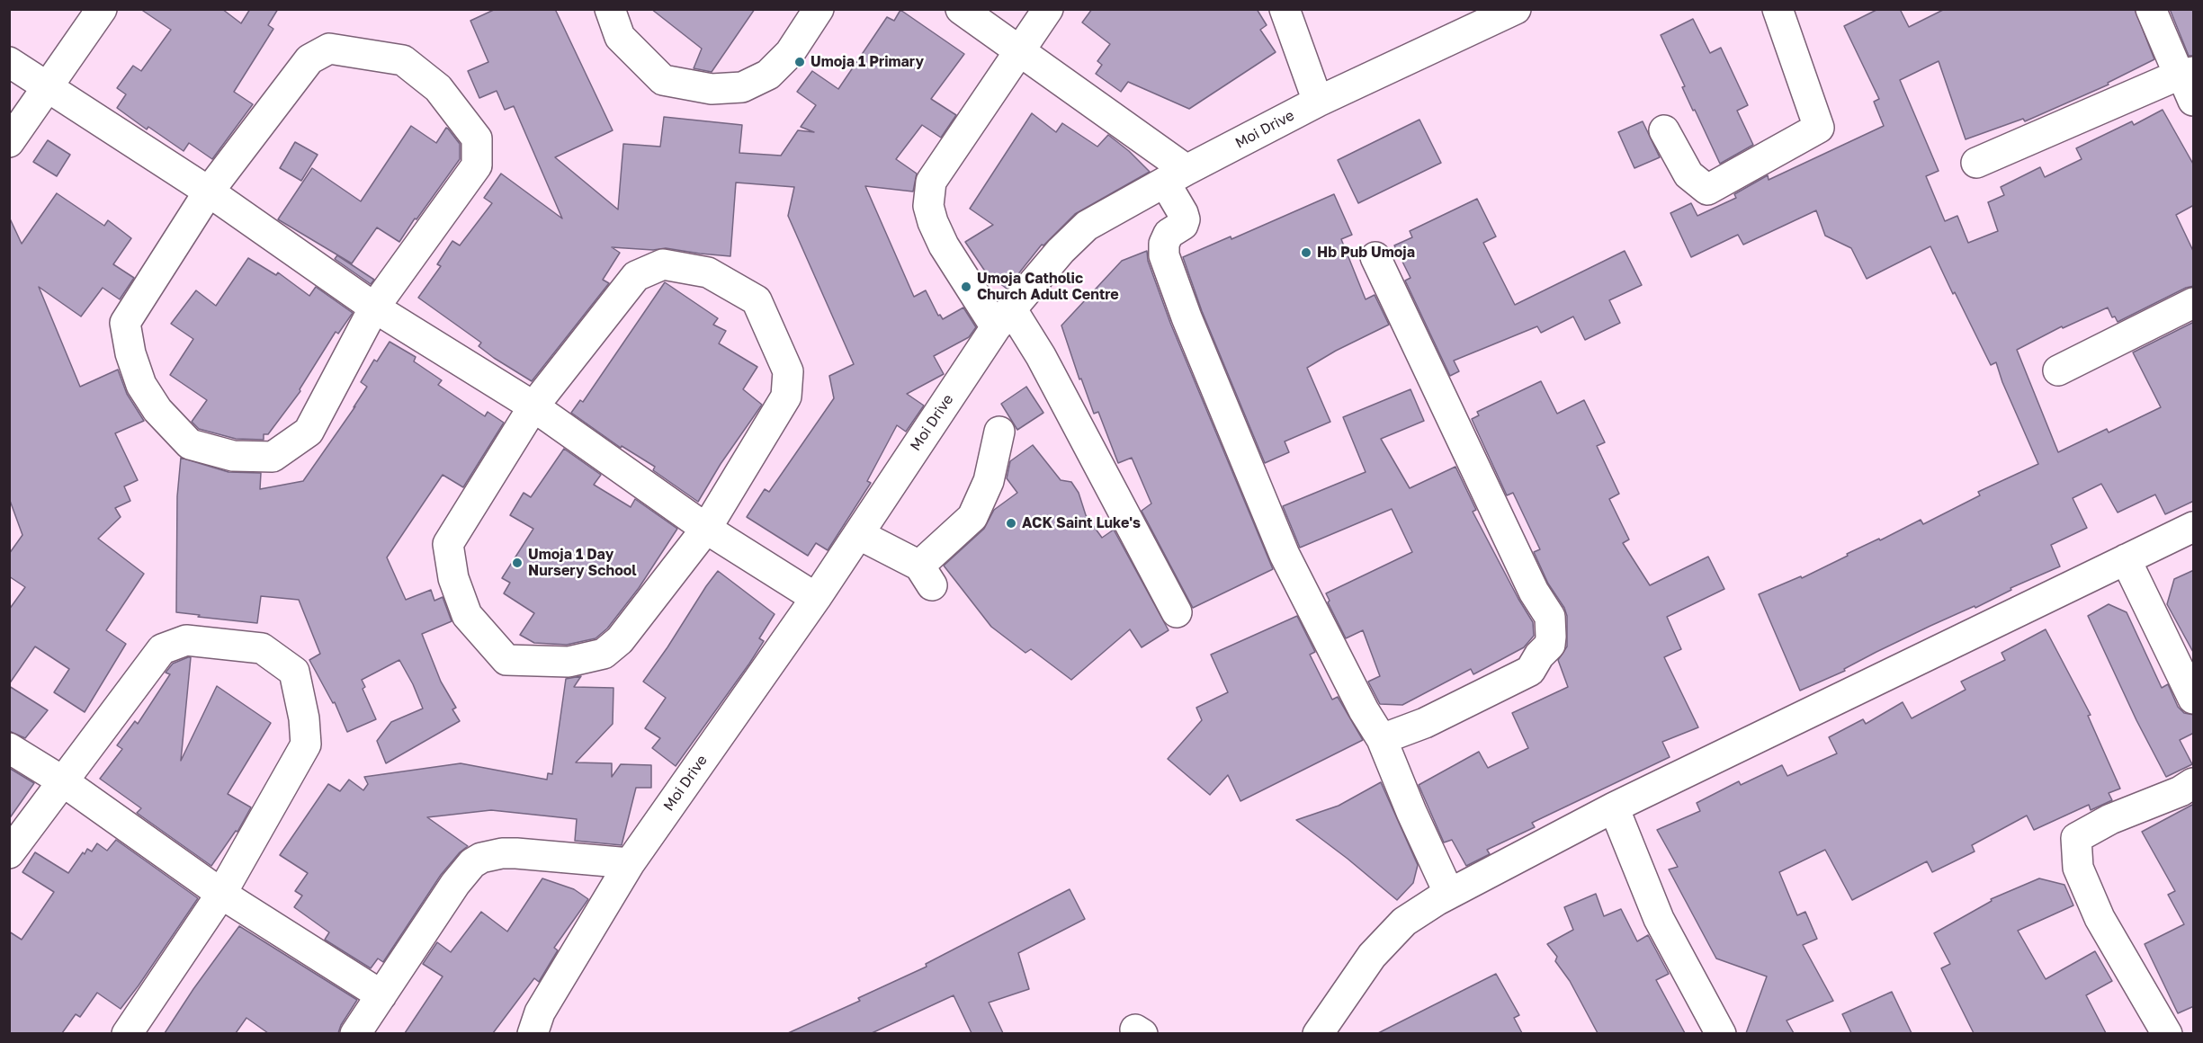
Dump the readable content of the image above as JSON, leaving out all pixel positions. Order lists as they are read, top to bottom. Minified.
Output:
{"streets":{"street":["Moi Drive"]},"places":["Umoja 1 Primary","Hb Pub Umoja","Umoja Catholic Church Adult Centre","ACK Saint Luke's","Umoja 1 Day Nursery School"]}
